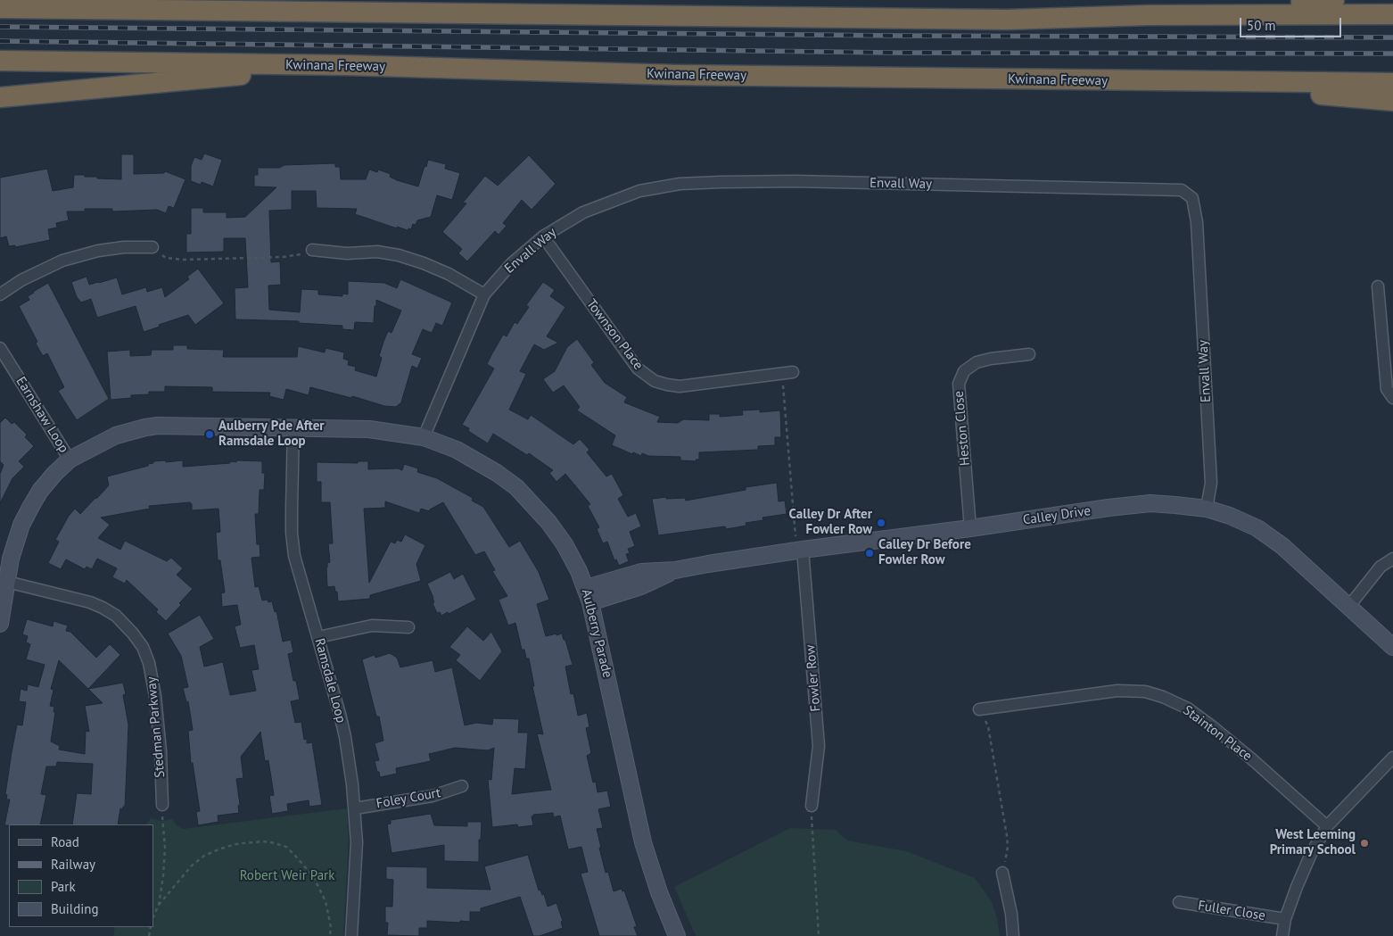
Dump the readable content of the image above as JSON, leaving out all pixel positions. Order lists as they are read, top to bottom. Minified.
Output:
{"streets":{"highway":["Kwinana Freeway"],"main road":["Calley Drive","Aulberry Parade"],"street":["Envall Way","Townson Place","Earnshaw Loop","Heston Close","Fowler Row","Ramsdale Loop","Stedman Parkway","Stainton Place","Foley Court","Fuller Close"]},"crossings":[["Envall Way","Townson Place"],["Envall Way","Calley Drive"],["Envall Way","Aulberry Parade"],["Earnshaw Loop","Aulberry Parade"],["Heston Close","Calley Drive"],["Calley Drive","Aulberry Parade"],["Calley Drive","Fowler Row"],["Aulberry Parade","Ramsdale Loop"],["Aulberry Parade","Stedman Parkway"],["Ramsdale Loop","Foley Court"]],"parks":["Robert Weir Park"],"places":["Aulberry Pde After Ramsdale Loop","Calley Dr After Fowler Row","Calley Dr Before Fowler Row","West Leeming Primary School"],"legend":["Road","Railway","Park","Building"],"scale_bar":"50 m"}
